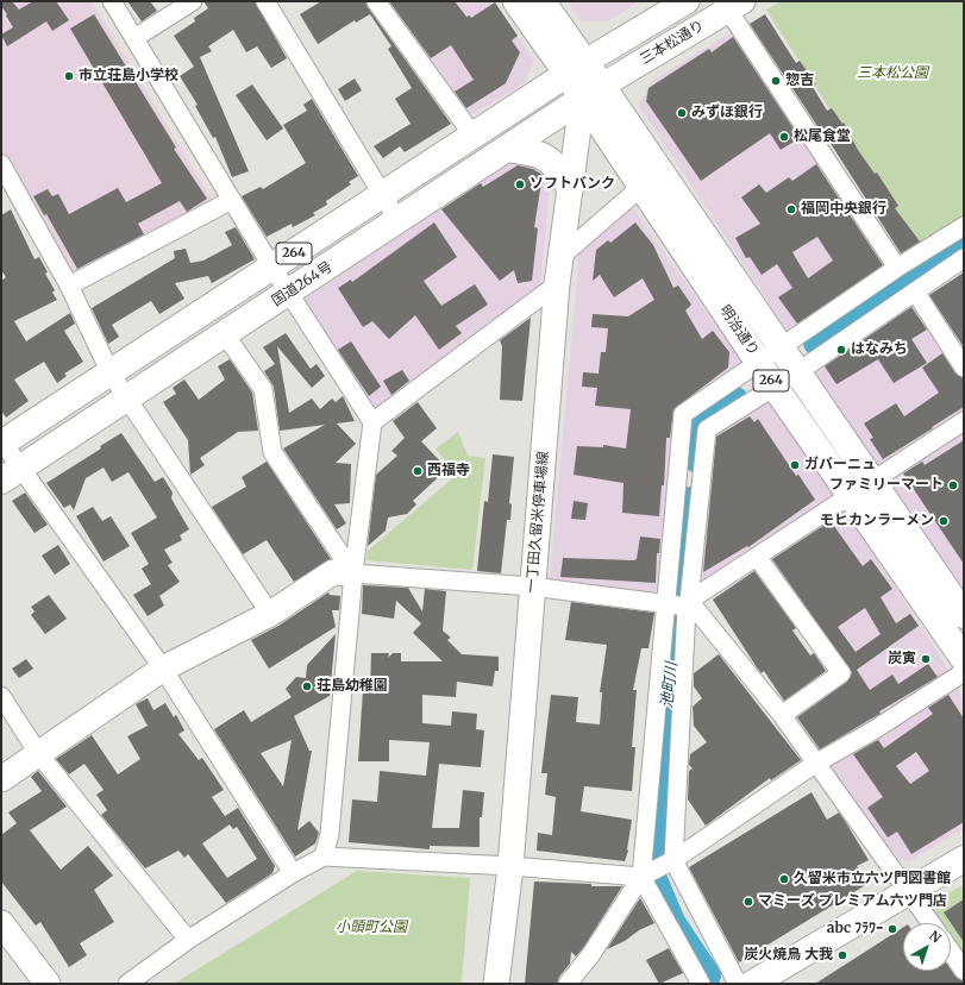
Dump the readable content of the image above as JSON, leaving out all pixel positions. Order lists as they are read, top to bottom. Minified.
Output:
{"streets":{"highway":["264","国道264号","明治通り"],"main road":["三本松通り","一丁田久留米停車場線"]},"crossings":[["三本松通り","264"],["三本松通り","国道264号"],["三本松通り","明治通り"],["三本松通り","一丁田久留米停車場線"],["264","明治通り"],["国道264号","明治通り"],["国道264号","一丁田久留米停車場線"],["明治通り","一丁田久留米停車場線"]],"water":["池町川"],"parks":["三本松公園","小頭町公園"],"places":["市立荘島小学校","惣吉","みずほ銀行","松尾食堂","ソフトバンク","福岡中央銀行","はなみち","ガバーニュ","西福寺","ファミリーマート","モヒカンラーメン","炭寅","荘島幼稚園","久留米市立六ツ門図書館","マミーズ プレミアム六ツ門店","abc ﾌﾗﾜｰ","炭火焼鳥 大我"],"north":"top right"}
